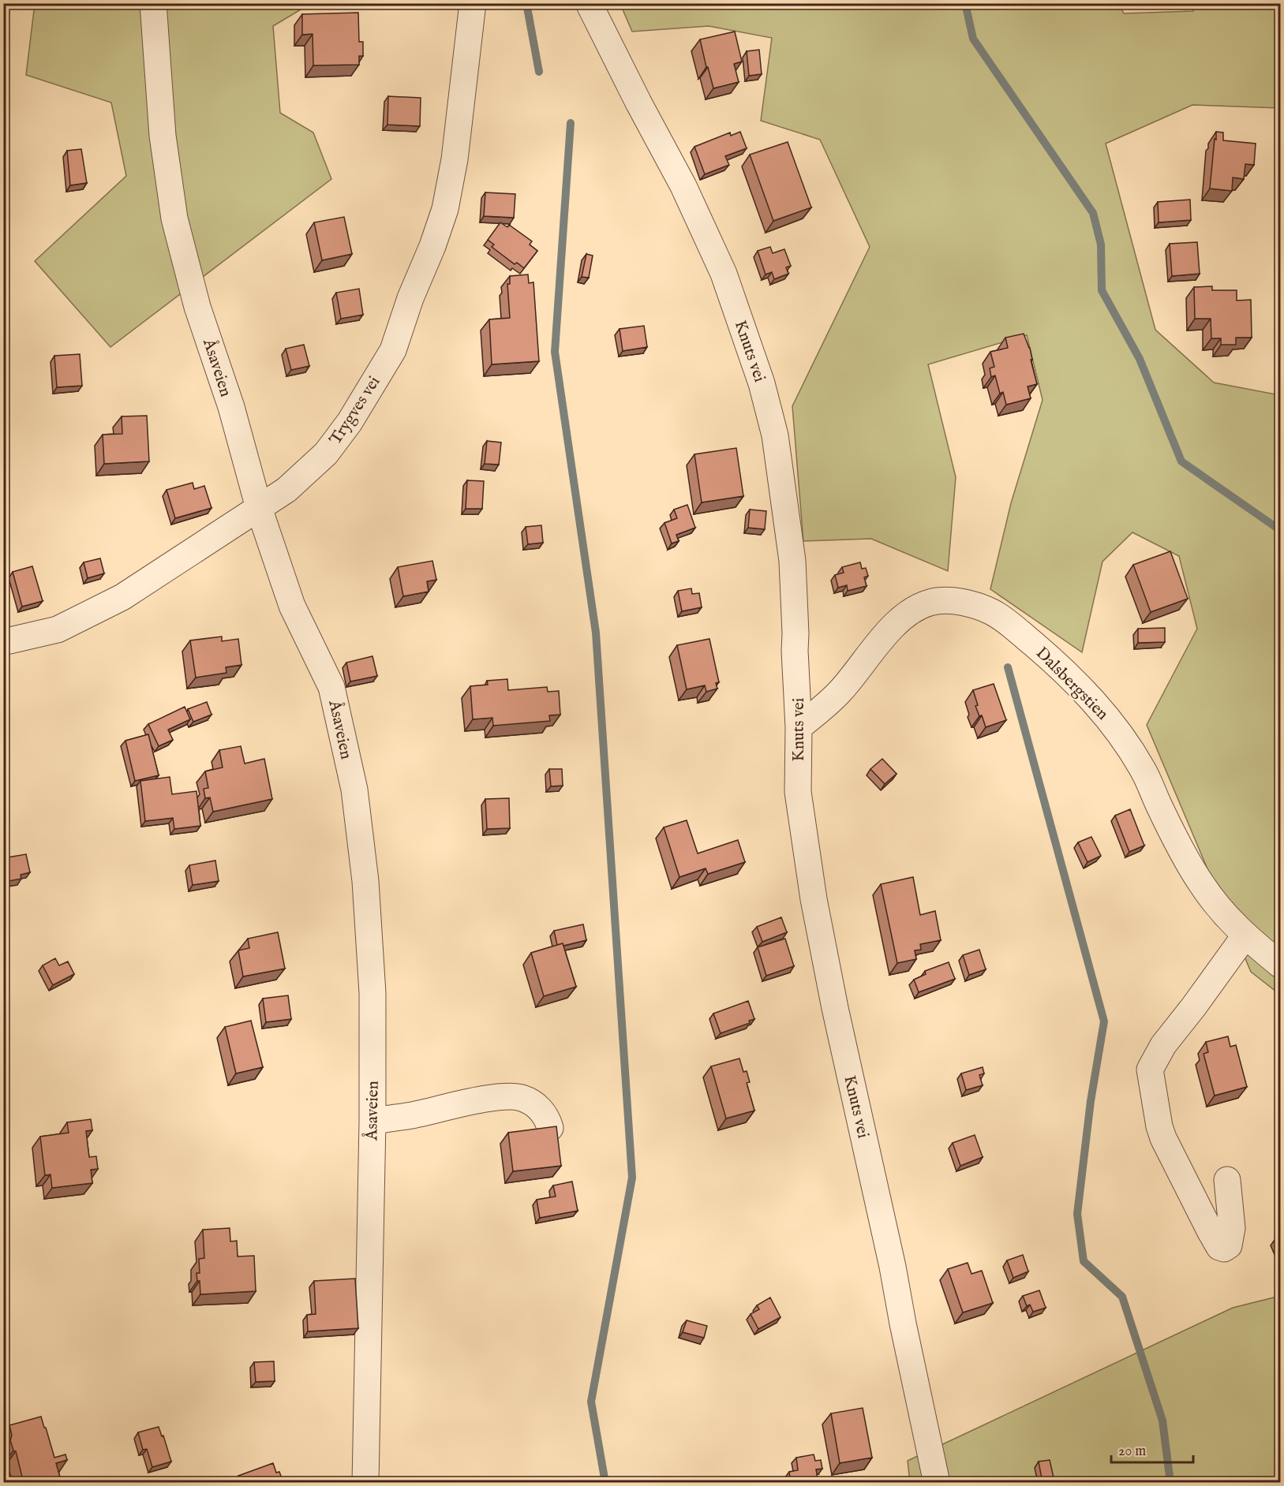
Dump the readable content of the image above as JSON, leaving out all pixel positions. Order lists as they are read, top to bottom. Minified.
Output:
{"streets":{"street":["Knuts vei","Åsaveien","Trygves vei","Dalsbergstien"]},"crossings":[["Knuts vei","Dalsbergstien"],["Åsaveien","Trygves vei"]],"scale_bar":"20 m"}
